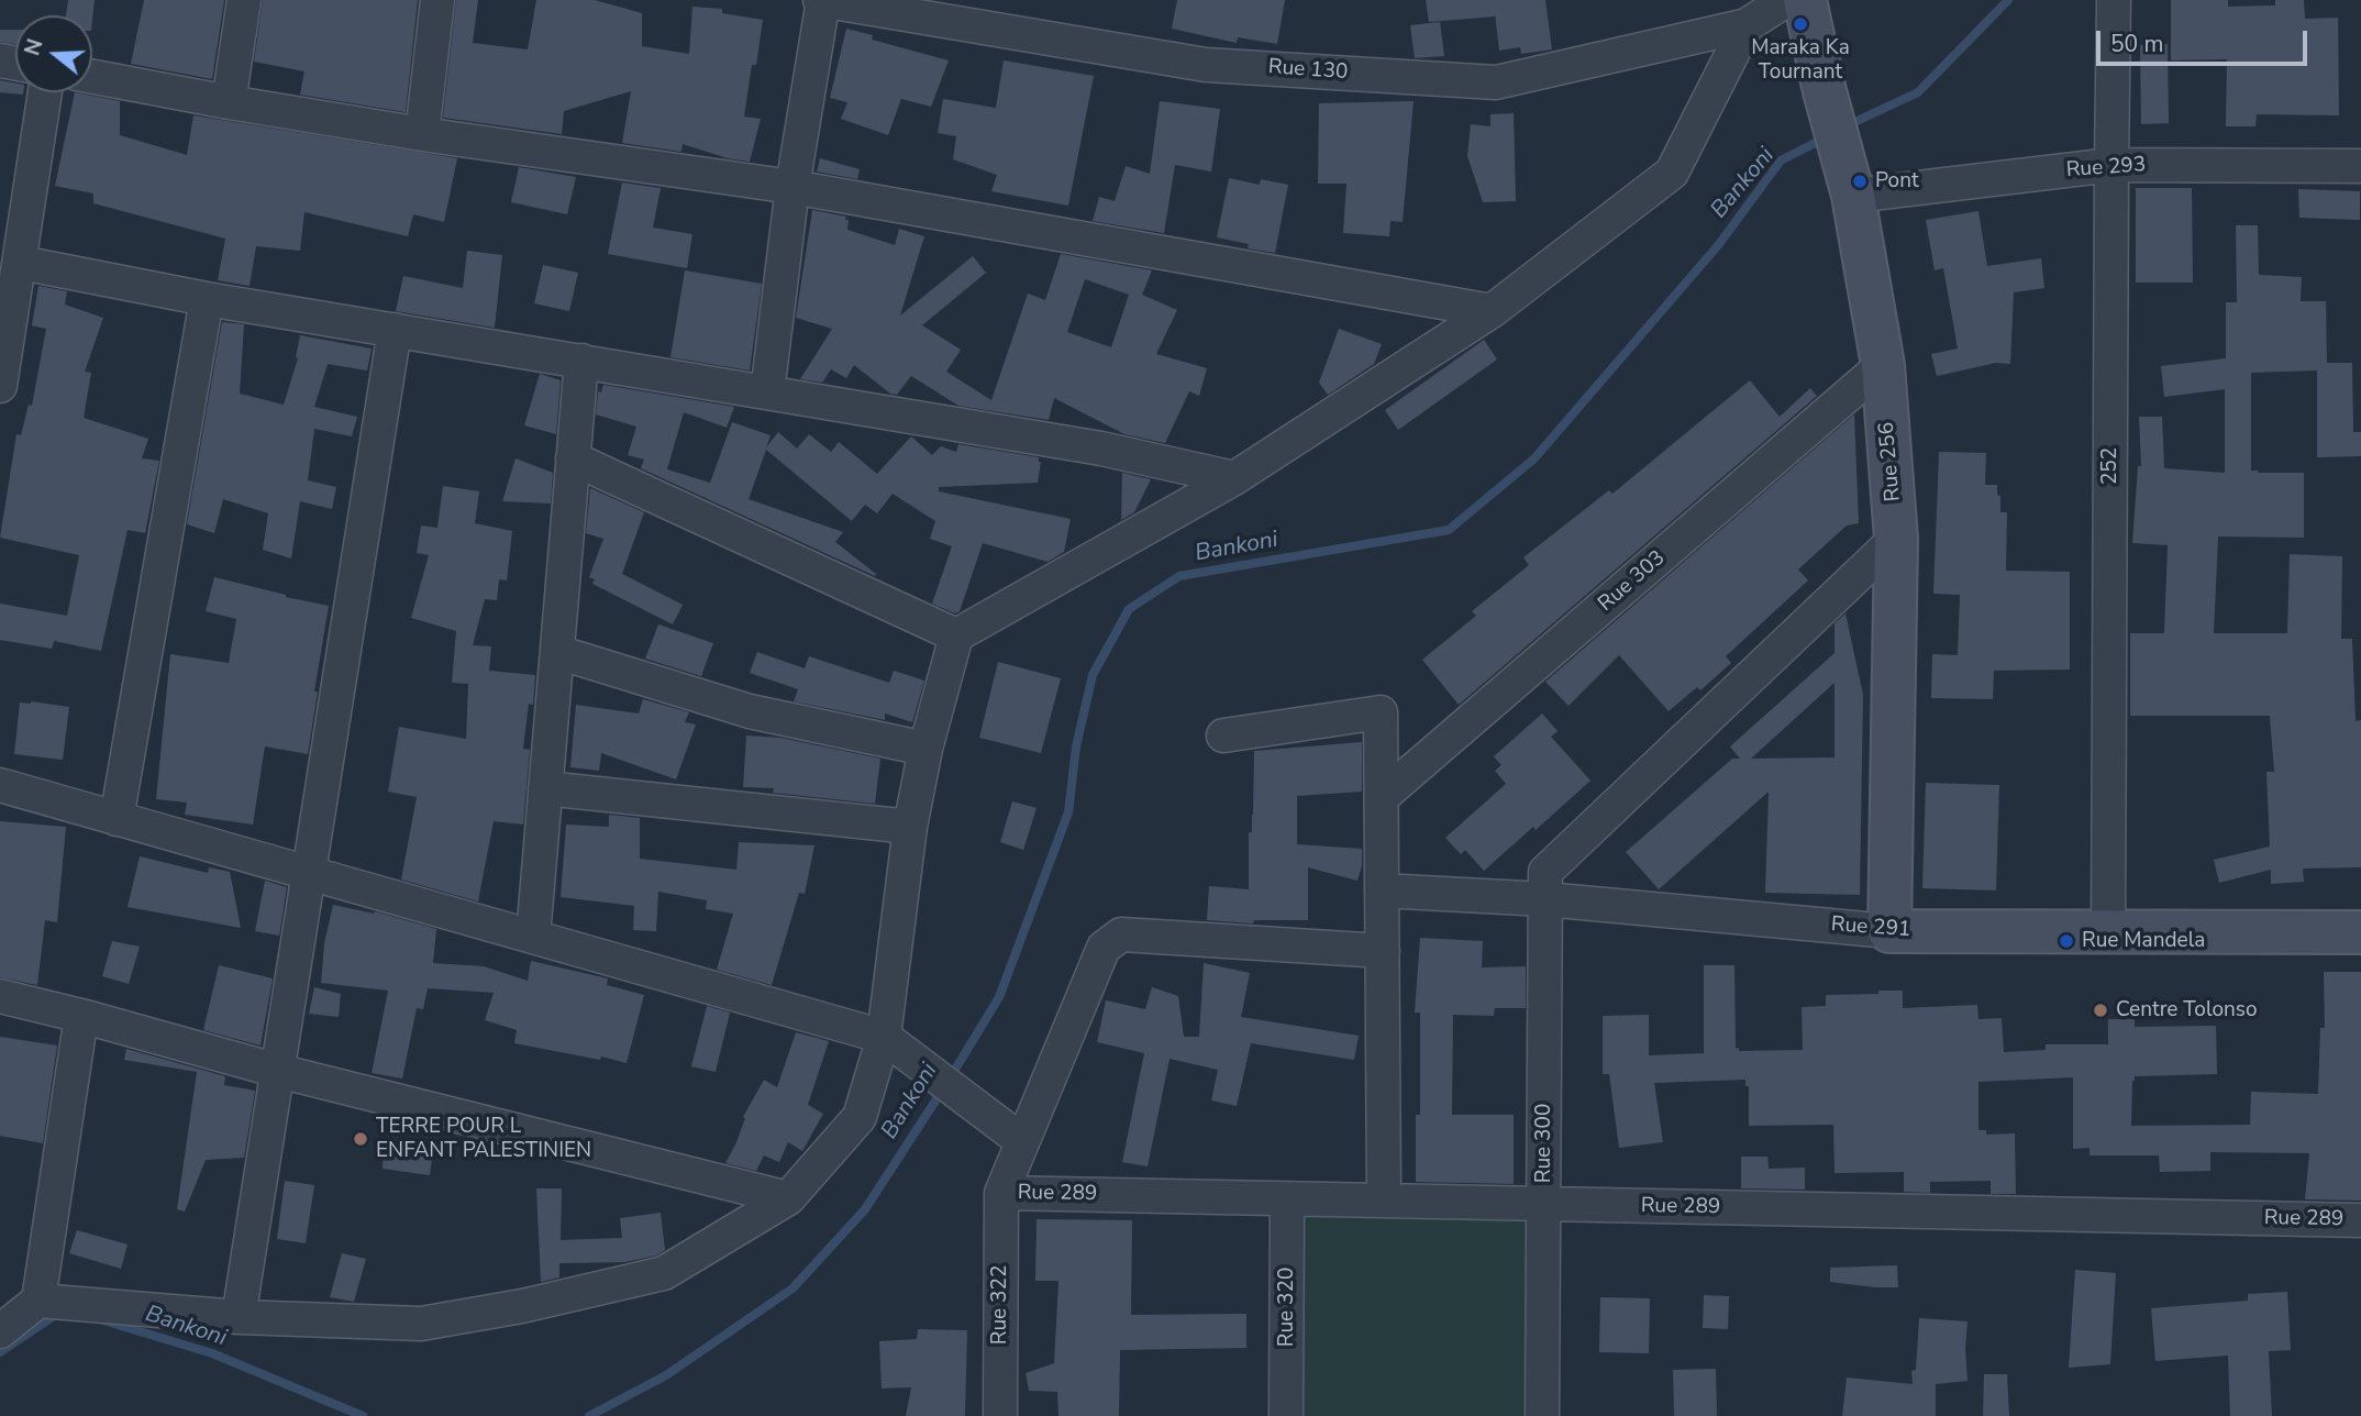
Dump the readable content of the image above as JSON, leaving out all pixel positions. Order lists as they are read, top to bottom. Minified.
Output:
{"streets":{"street":["Rue 130","Rue 293","Rue 256","252","Rue 303","Rue 291","Rue 300","Rue 289","Rue 322","Rue 320"]},"crossings":[["Rue 293","Rue 256"],["Rue 293","252"],["Rue 256","Rue 303"],["Rue 256","Rue 291"],["252","Rue 291"],["Rue 291","Rue 300"],["Rue 300","Rue 289"],["Rue 289","Rue 322"],["Rue 289","Rue 320"]],"water":["Bankoni"],"places":["Maraka Ka Tournant","Pont","Rue Mandela","Centre Tolonso","TERRE POUR L ENFANT PALESTINIEN"],"scale_bar":"50 m","north":"left"}
